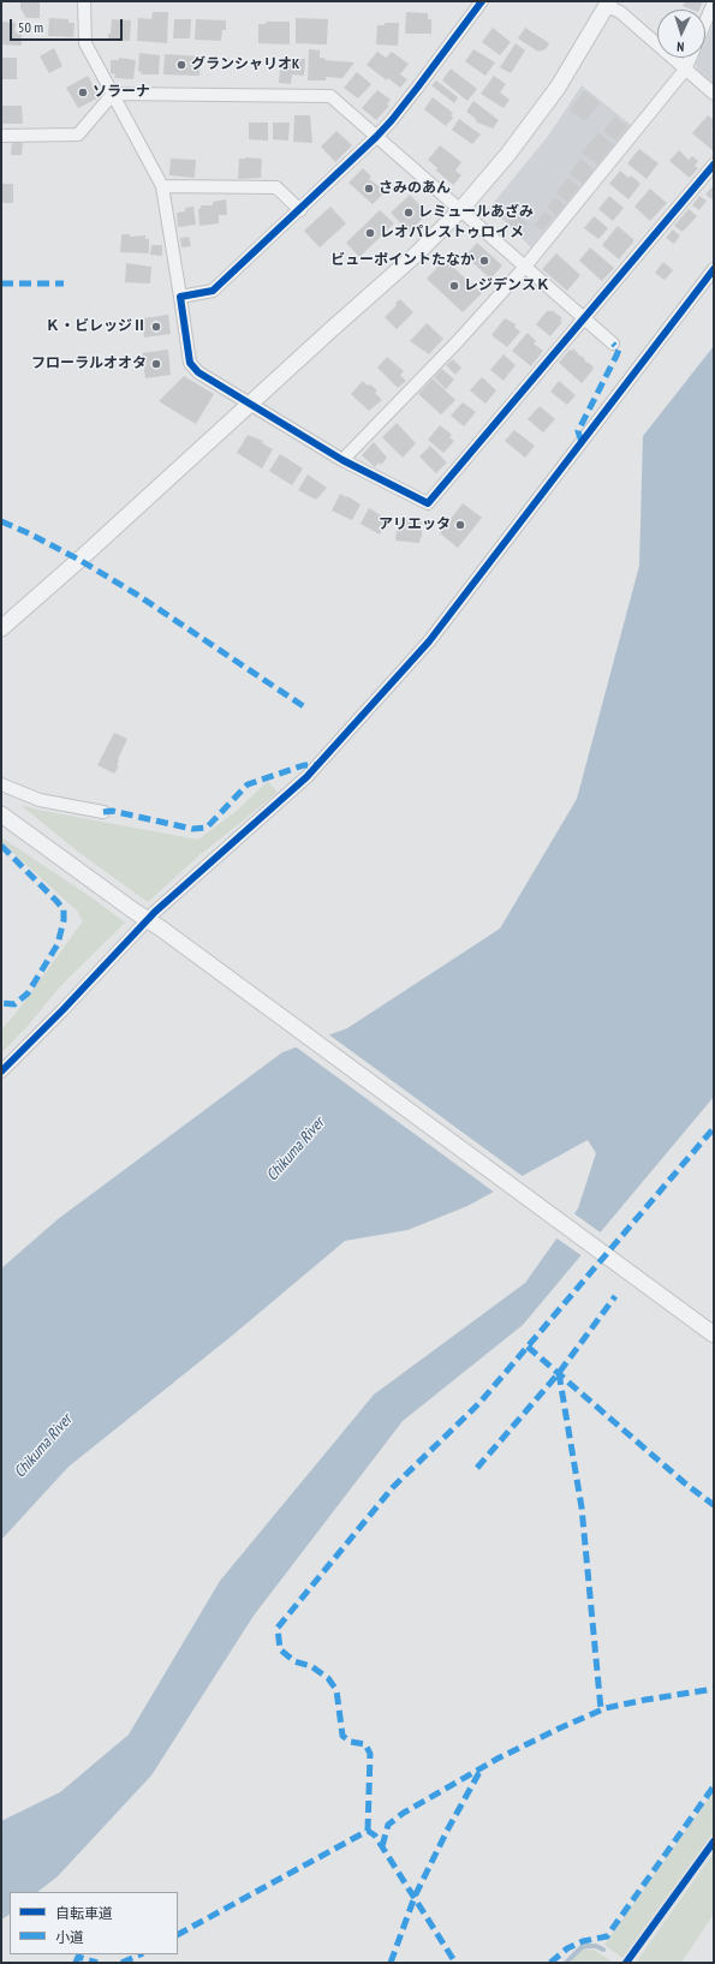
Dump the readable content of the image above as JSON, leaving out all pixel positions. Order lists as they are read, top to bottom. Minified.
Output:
{"water":["Chikuma River"],"places":["グランシャリオK","ソラーナ","さみのあん","レミュールあざみ","レオパレストゥロイメ","ビューポイントたなか","レジデンスＫ","Ｋ・ビレッジⅡ","フローラルオオタ","アリエッタ"],"legend":["自転車道","小道"],"scale_bar":"50 m","north":"bottom"}
